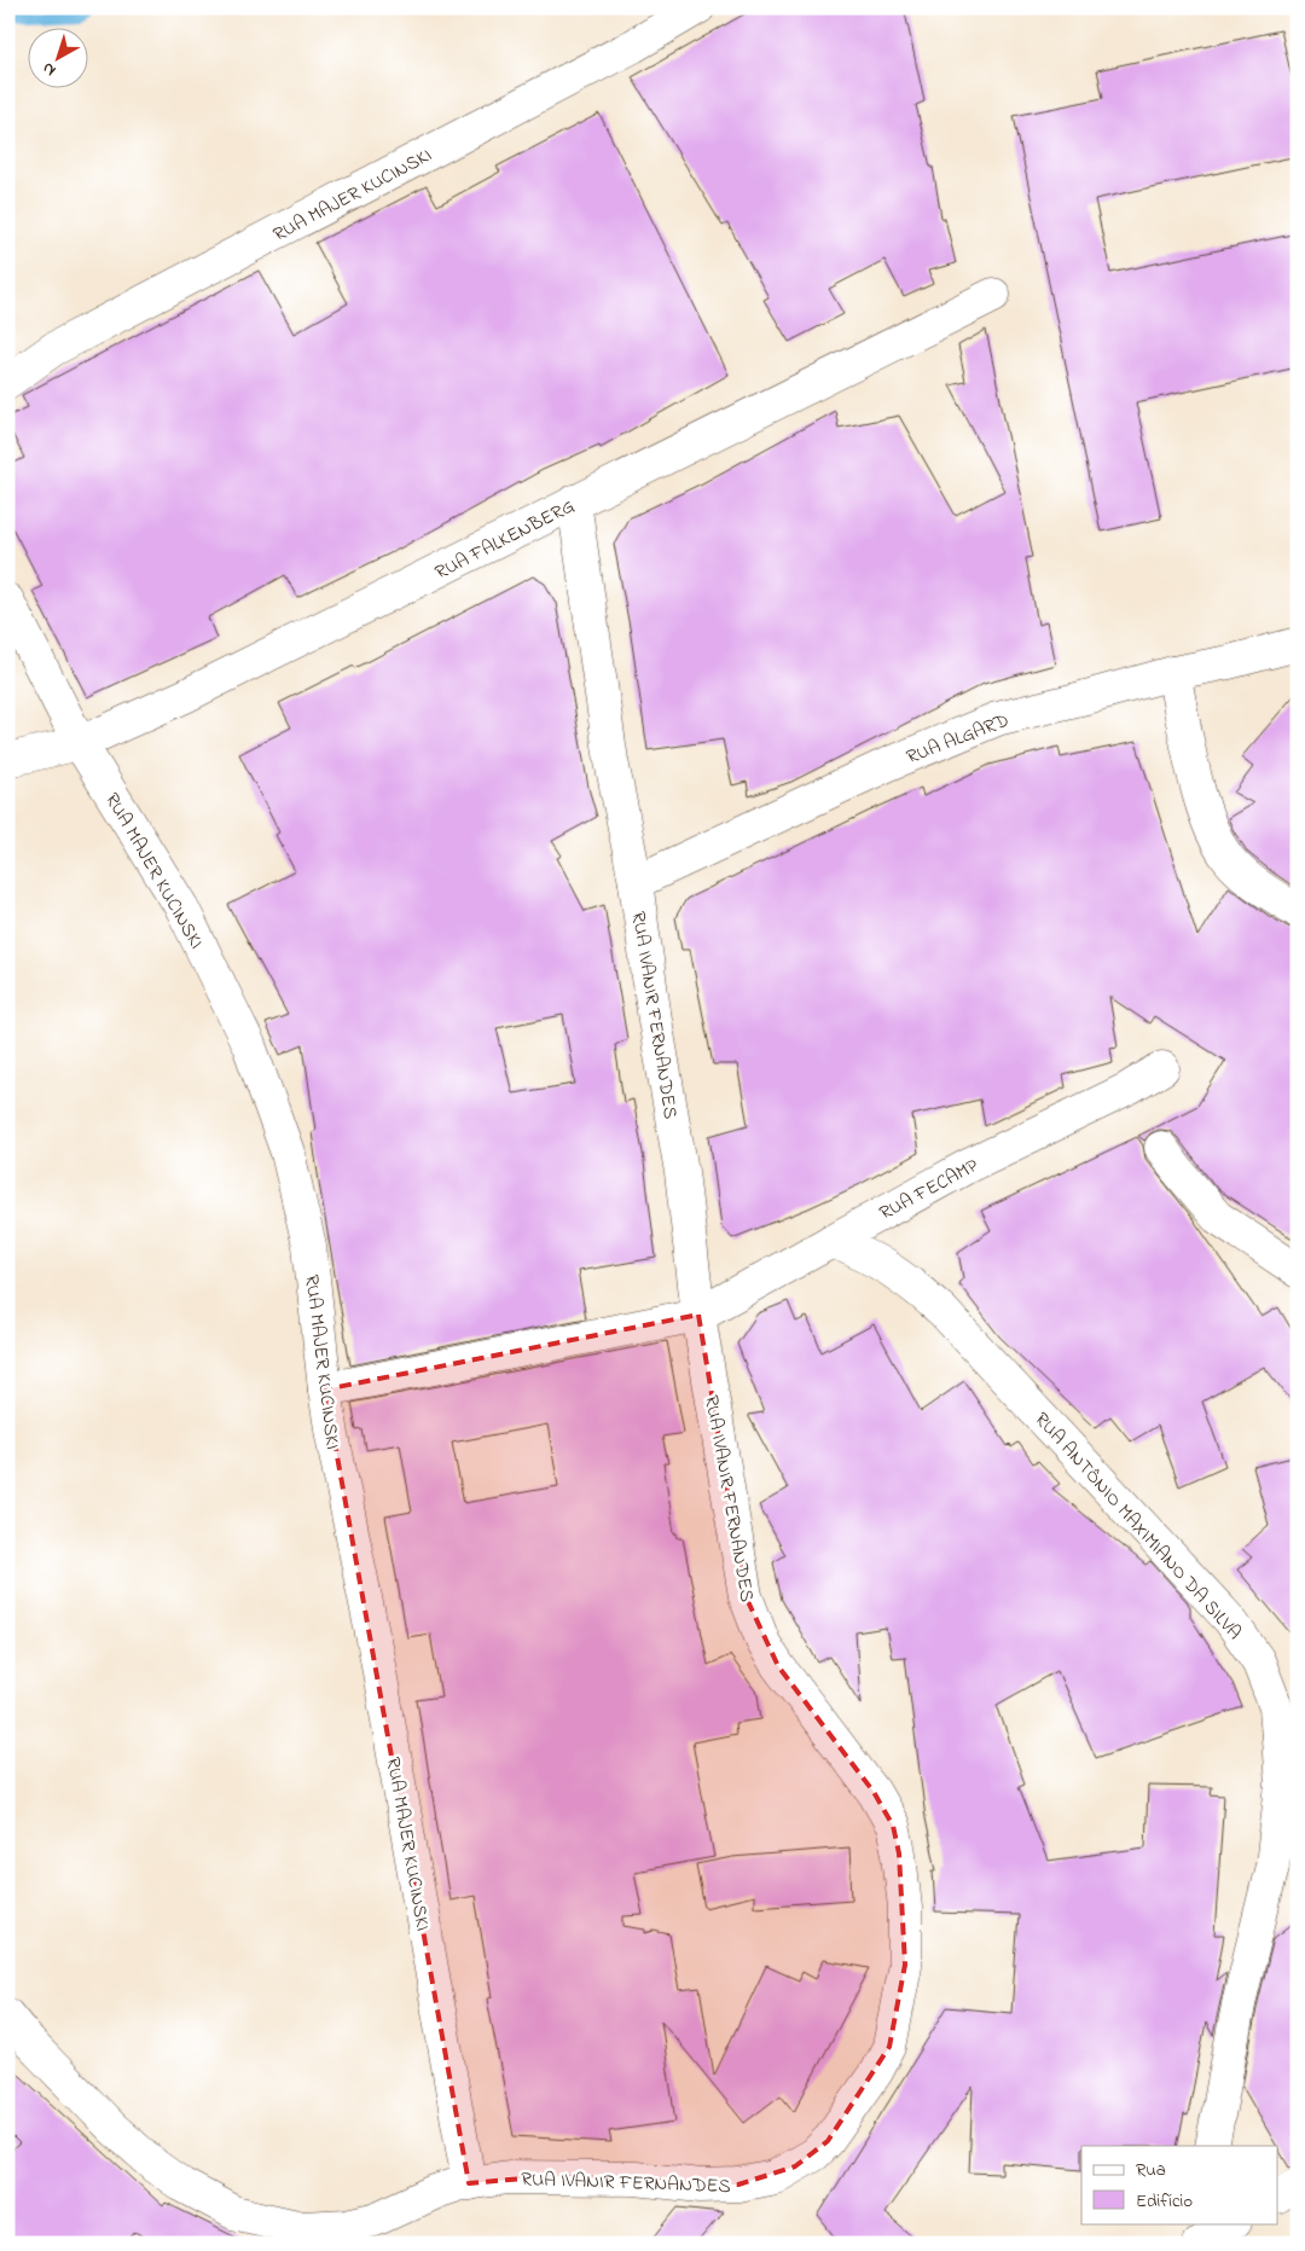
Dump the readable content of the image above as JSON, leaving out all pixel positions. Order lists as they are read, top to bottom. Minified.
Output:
{"streets":{"street":["RUA MAJER KUCINSKI","RUA FALKENBERG","RUA ALGARD","RUA IVANIR FERNANDES","RUA FECAMP","RUA ANTÔNIO MAXIMIANO DA SILVA"]},"crossings":[["RUA MAJER KUCINSKI","RUA FALKENBERG"],["RUA MAJER KUCINSKI","RUA IVANIR FERNANDES"],["RUA MAJER KUCINSKI","RUA FECAMP"],["RUA FALKENBERG","RUA IVANIR FERNANDES"],["RUA ALGARD","RUA IVANIR FERNANDES"],["RUA IVANIR FERNANDES","RUA FECAMP"],["RUA FECAMP","RUA ANTÔNIO MAXIMIANO DA SILVA"]],"legend":["Rua","Edifício"],"north":"bottom left"}
